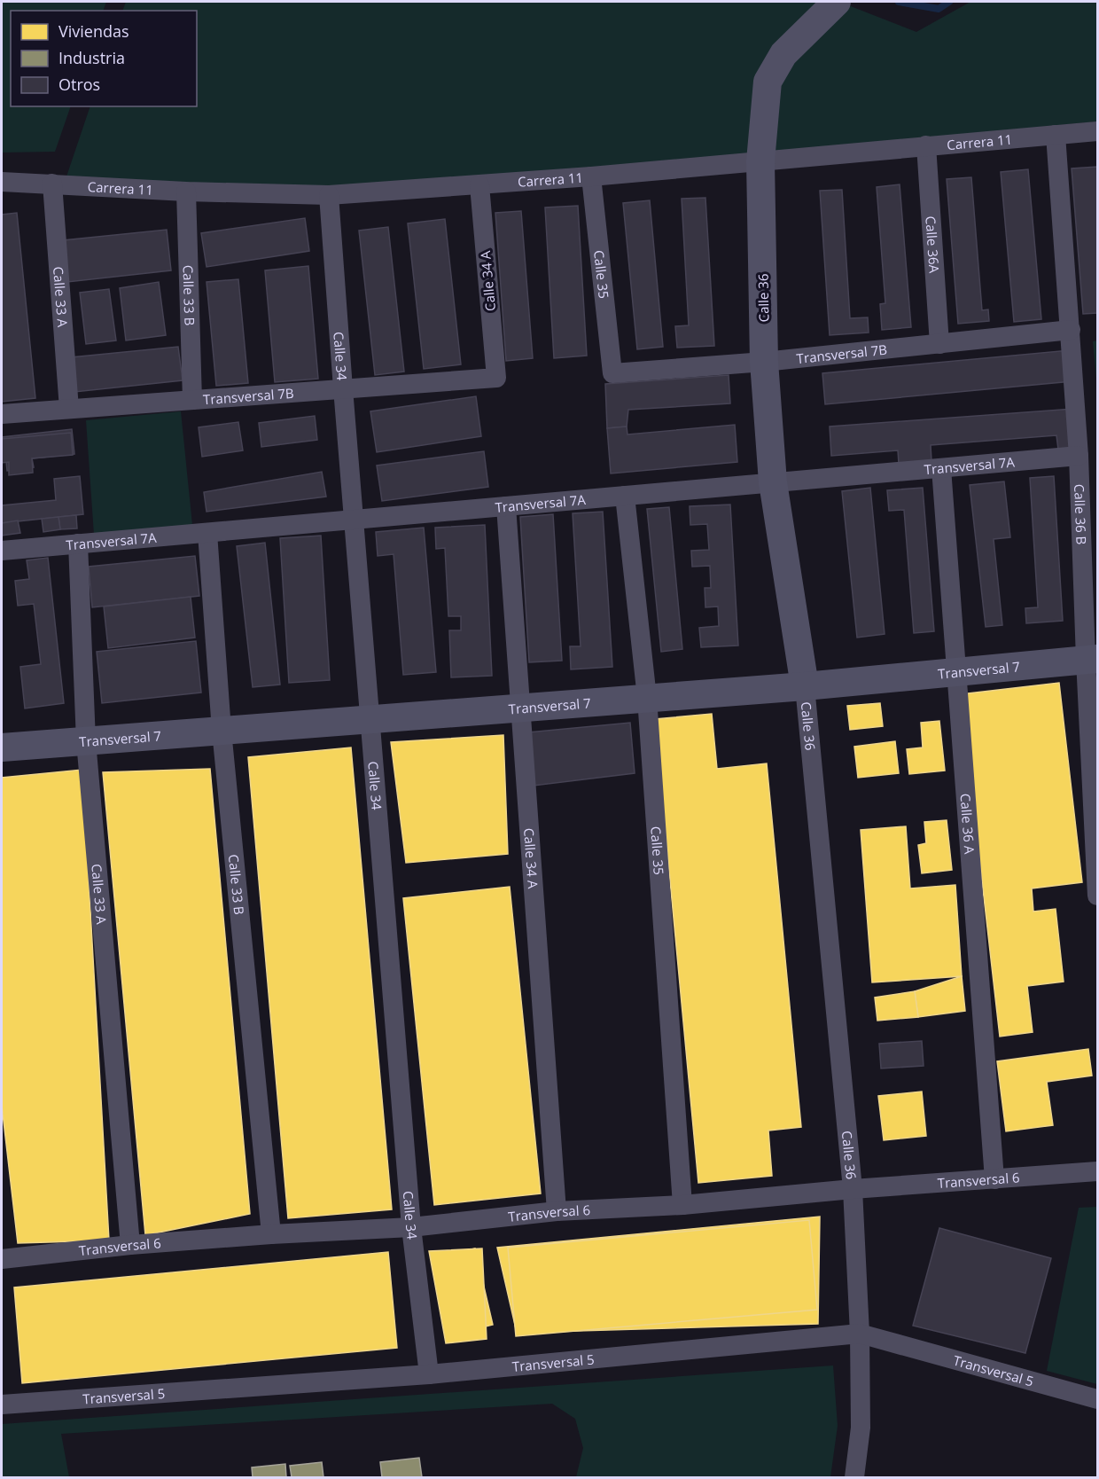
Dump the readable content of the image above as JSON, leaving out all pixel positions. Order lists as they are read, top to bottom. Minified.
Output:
{"streets":{"street":["Carrera 11","Calle 36A","Calle 35","Calle 34 A","Calle 33 A","Calle 33 B","Calle 36","Transversal 7B","Calle 34","Transversal 7A","Calle 36 B","Transversal 7","Calle 36 A","Transversal 6","Transversal 5"]},"crossings":[["Carrera 11","Calle 36A"],["Carrera 11","Calle 35"],["Carrera 11","Calle 34 A"],["Carrera 11","Calle 33 A"],["Carrera 11","Calle 33 B"],["Carrera 11","Calle 36"],["Carrera 11","Calle 34"],["Carrera 11","Calle 36 B"],["Calle 36A","Transversal 7B"],["Calle 35","Transversal 7B"],["Calle 35","Transversal 7A"],["Calle 35","Transversal 7"],["Calle 35","Transversal 6"],["Calle 34 A","Transversal 7B"],["Calle 34 A","Transversal 7A"],["Calle 34 A","Transversal 7"],["Calle 34 A","Transversal 6"],["Calle 33 A","Transversal 7B"],["Calle 33 A","Transversal 7A"],["Calle 33 A","Transversal 7"],["Calle 33 A","Transversal 6"],["Calle 33 B","Transversal 7B"],["Calle 33 B","Transversal 7A"],["Calle 33 B","Transversal 7"],["Calle 33 B","Transversal 6"],["Calle 36","Transversal 7B"],["Calle 36","Transversal 7A"],["Calle 36","Transversal 7"],["Calle 36","Transversal 6"],["Calle 36","Transversal 5"],["Transversal 7B","Calle 34"],["Transversal 7B","Calle 36 B"],["Calle 34","Transversal 7A"],["Calle 34","Transversal 7"],["Calle 34","Transversal 6"],["Calle 34","Transversal 5"],["Transversal 7A","Calle 36 B"],["Transversal 7A","Calle 36 A"],["Calle 36 B","Transversal 7"],["Transversal 7","Calle 36 A"],["Calle 36 A","Transversal 6"]],"legend":["Viviendas","Industria","Otros"]}
